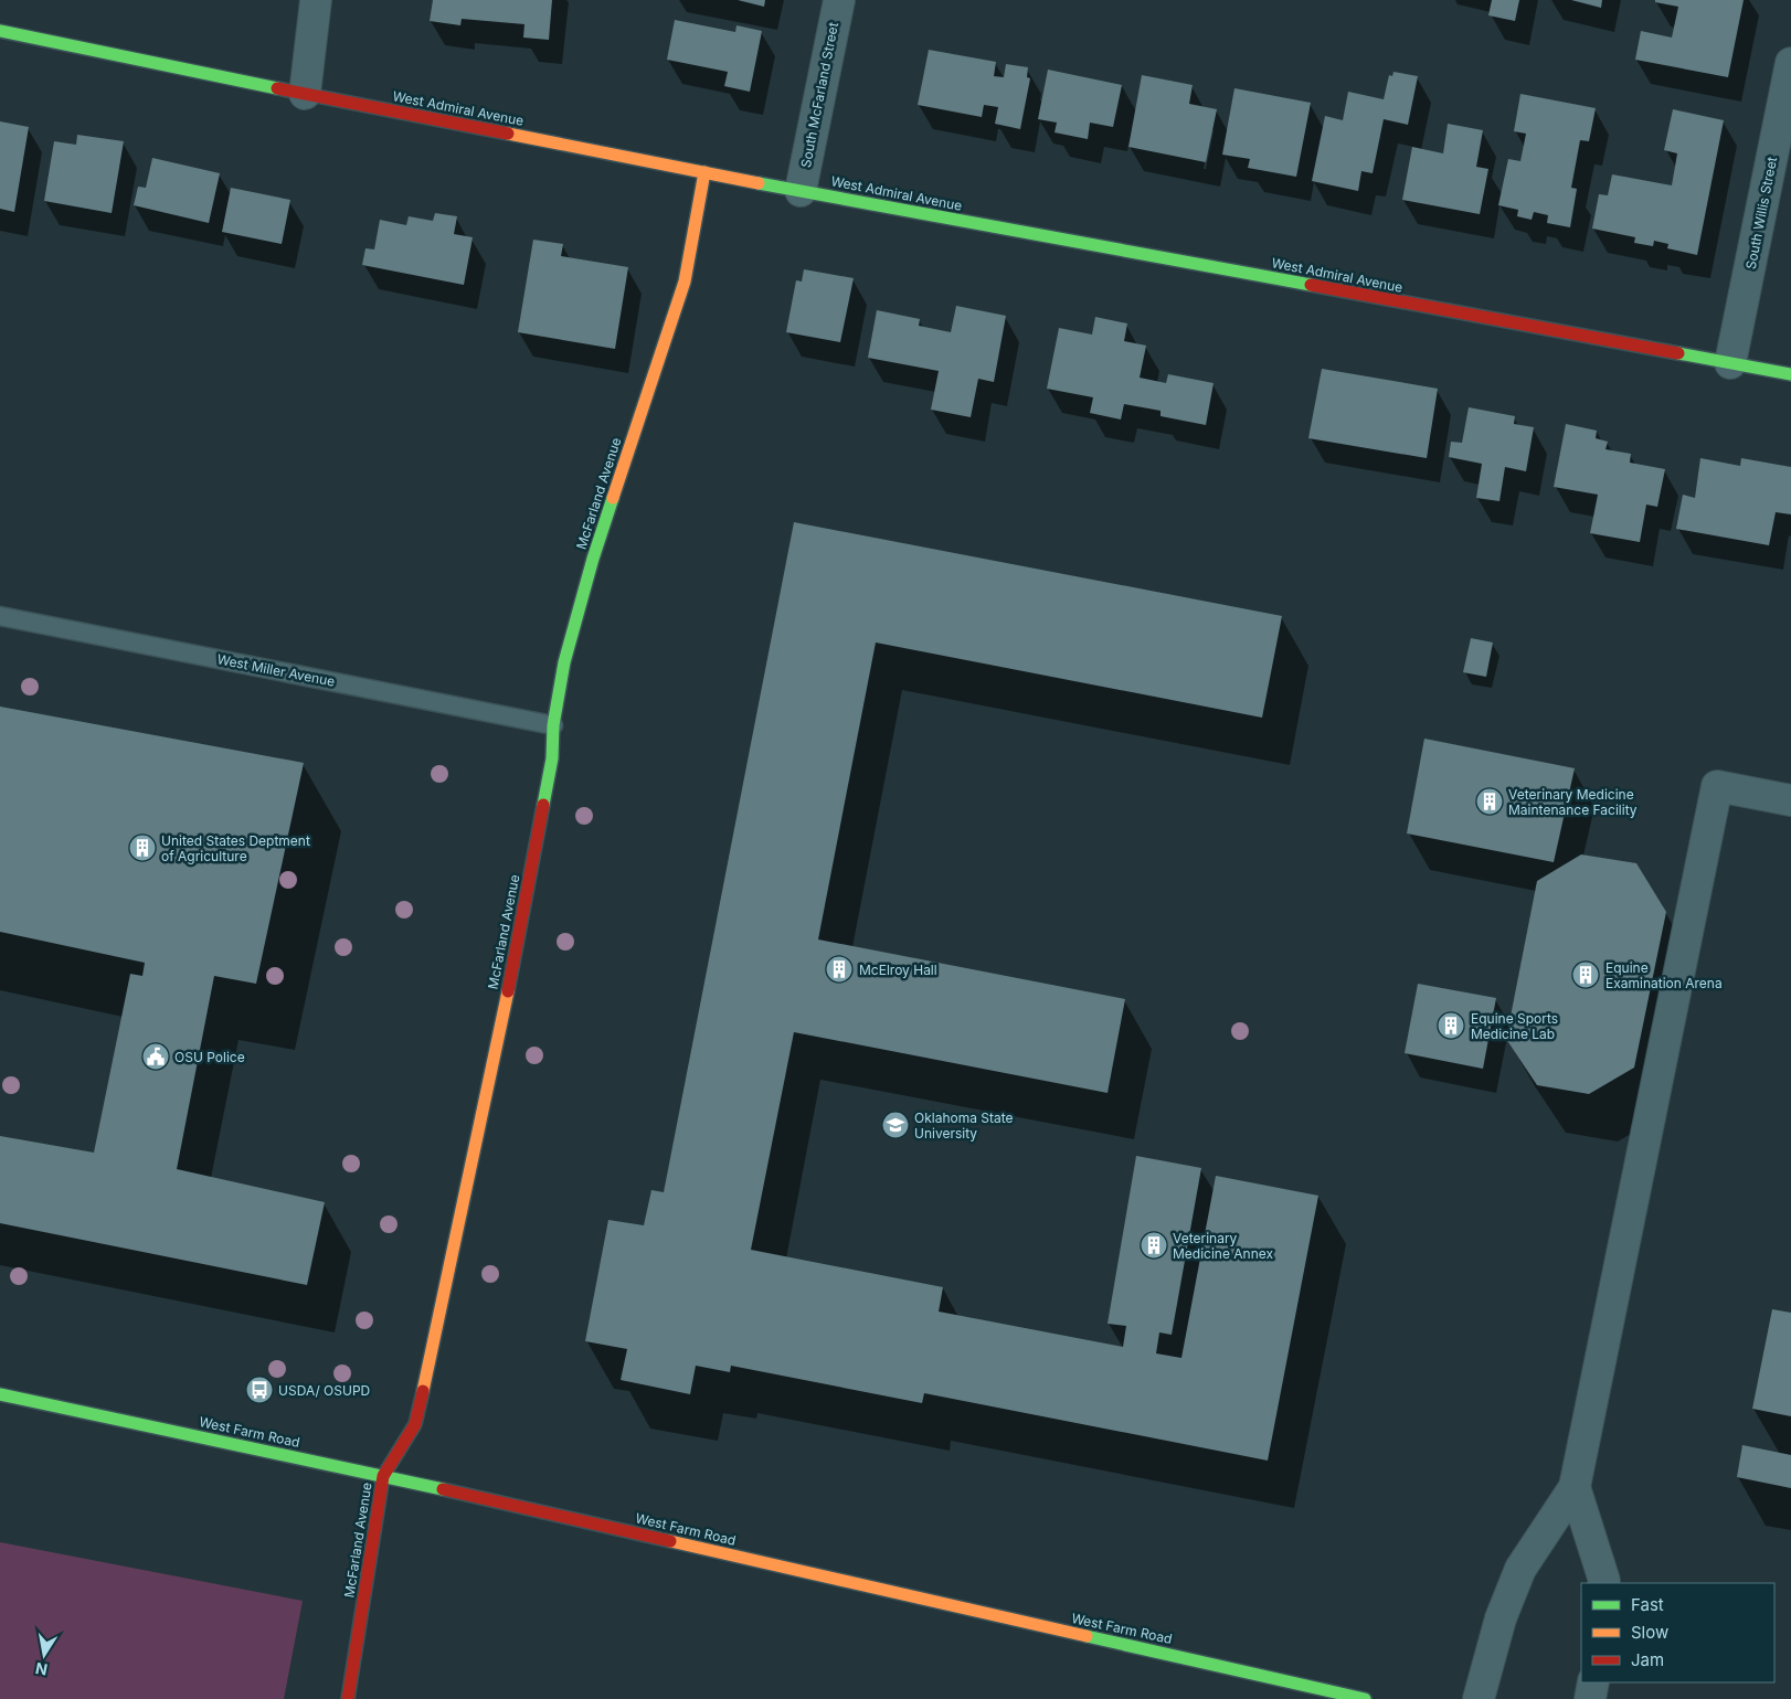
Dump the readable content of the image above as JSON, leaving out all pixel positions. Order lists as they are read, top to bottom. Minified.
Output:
{"streets":{"street":["South McFarland Street","West Admiral Avenue","South Willis Street","McFarland Avenue","West Farm Road"],"lane":["West Miller Avenue"]},"crossings":[["South McFarland Street","West Admiral Avenue"],["West Admiral Avenue","South Willis Street"],["West Admiral Avenue","McFarland Avenue"],["McFarland Avenue","West Miller Avenue"],["McFarland Avenue","West Farm Road"]],"places":{"building":["Veterinary Medicine Maintenance Facility","United States Deptment of Agriculture","McElroy Hall","Equine Examination Arena","Equine Sports Medicine Lab","Veterinary Medicine Annex"],"public building":["OSU Police"],"school or university":["Oklahoma State University"],"bus stop":["USDA/ OSUPD"]},"legend":["Fast","Slow","Jam"],"north":"bottom"}
